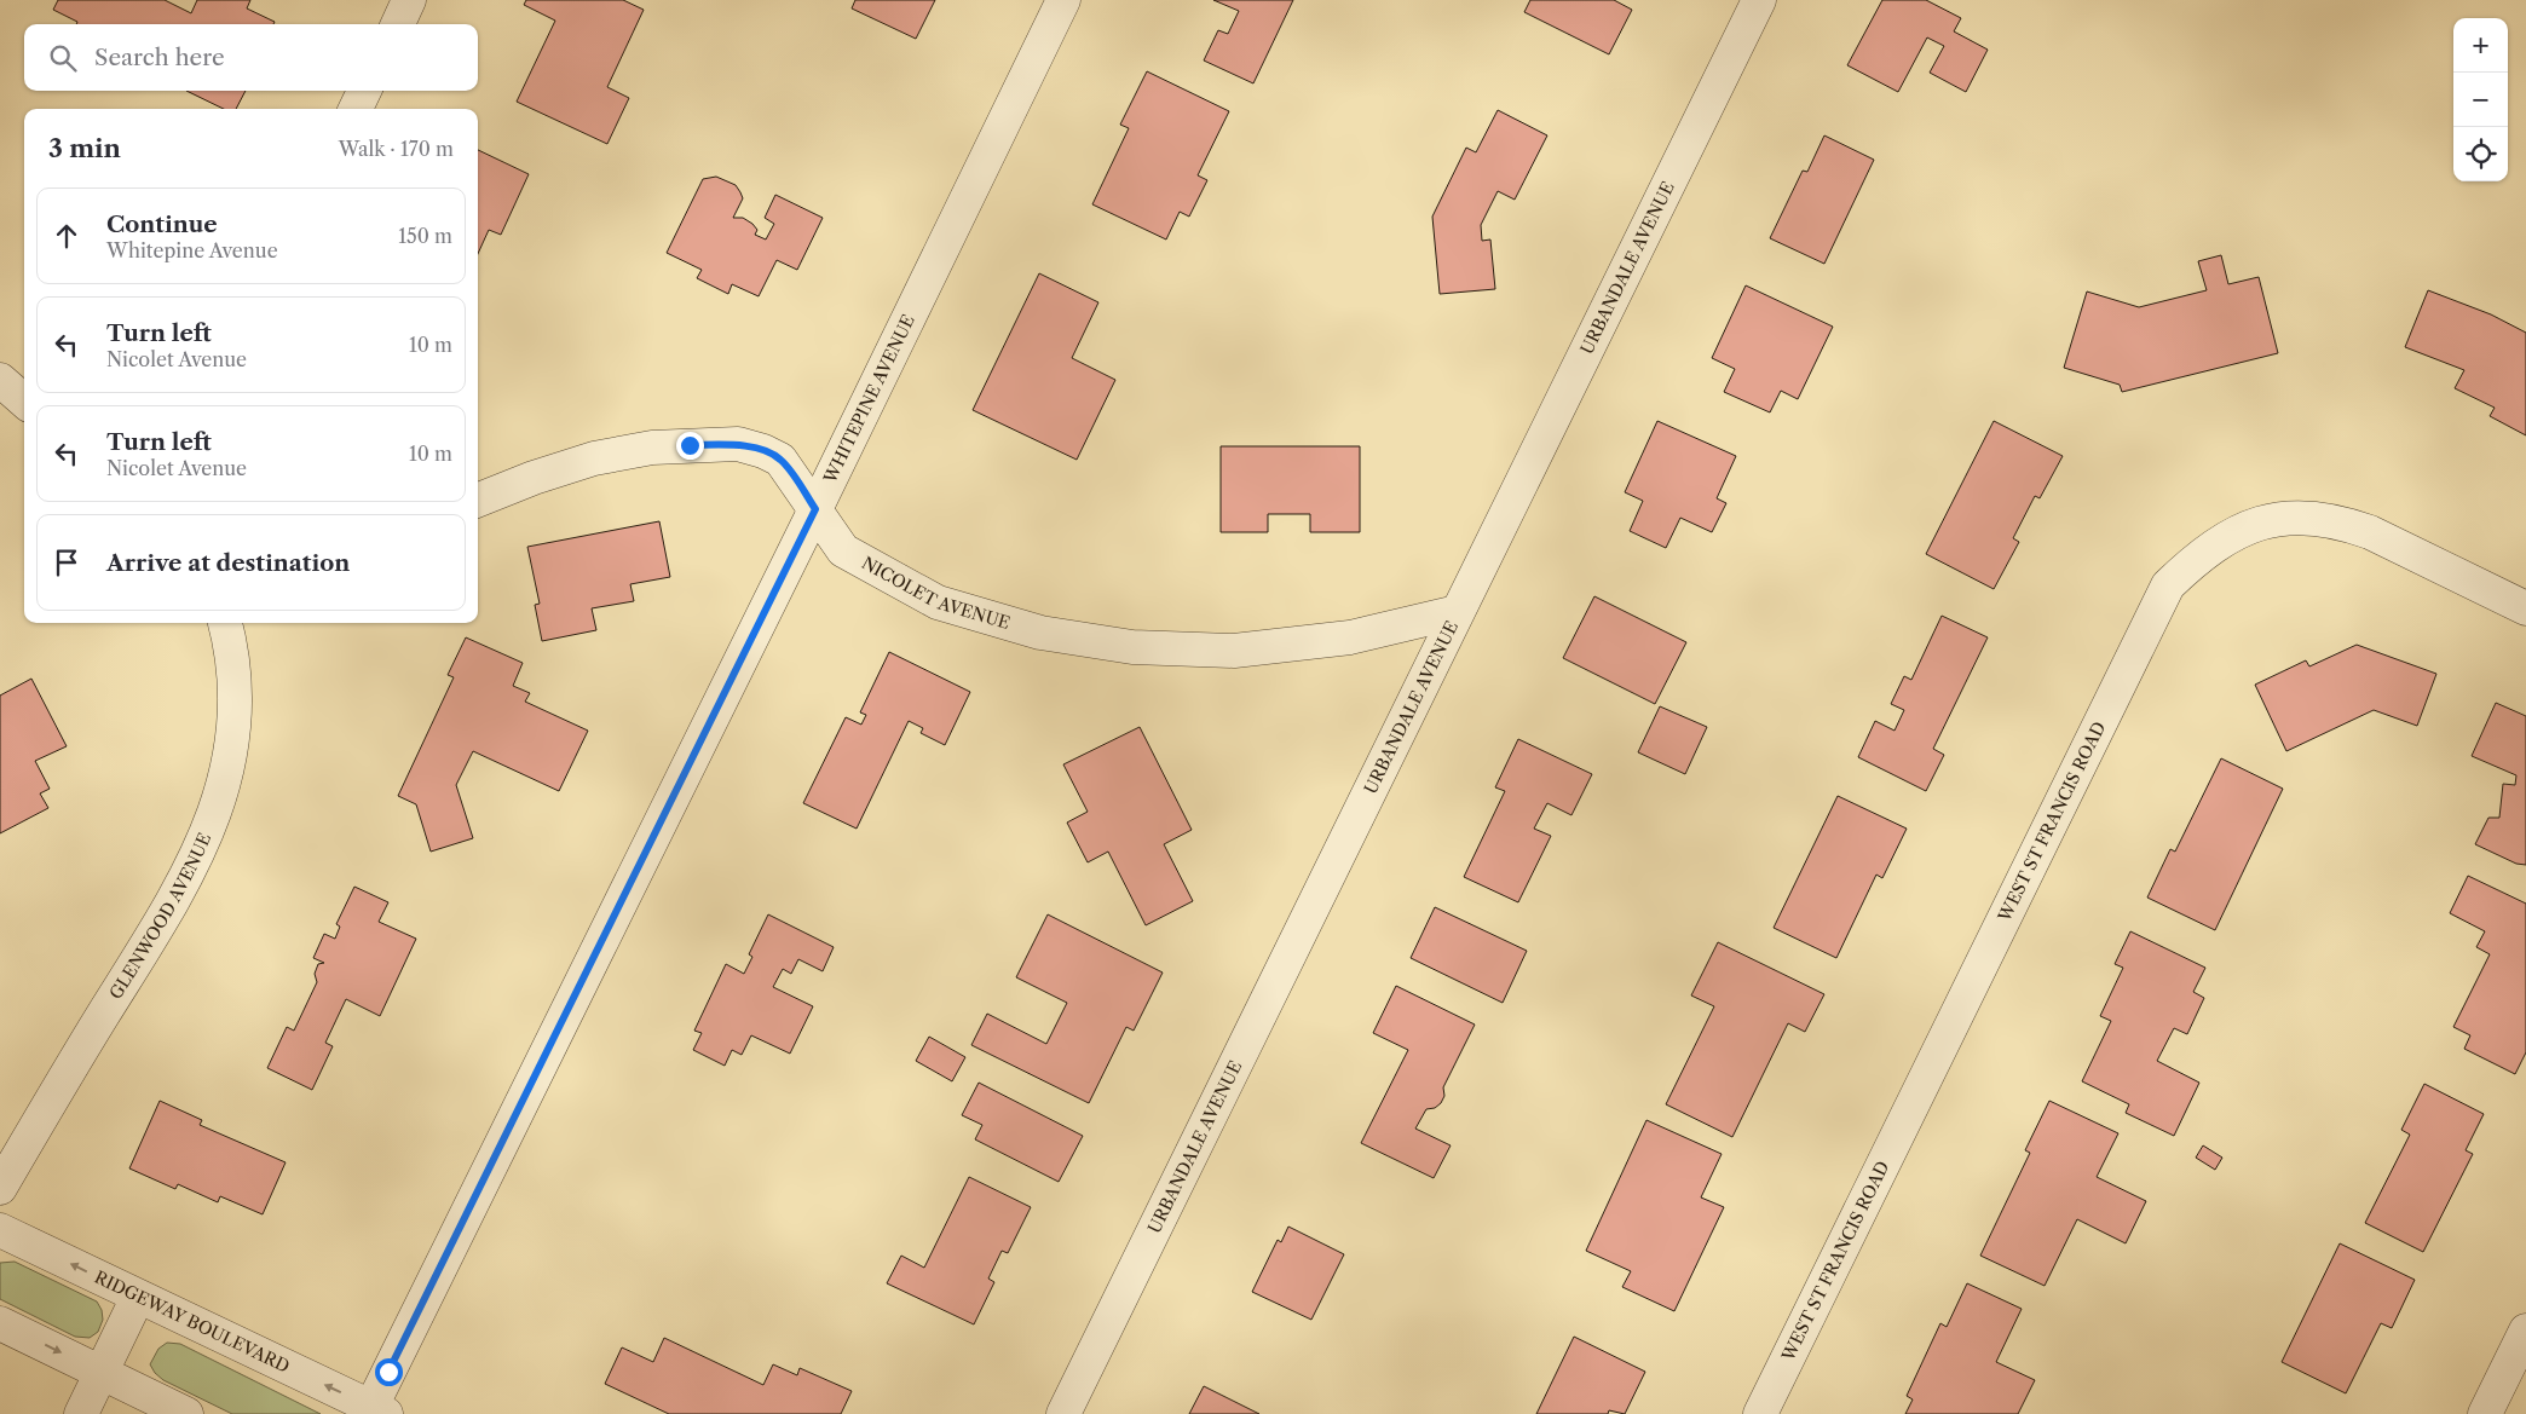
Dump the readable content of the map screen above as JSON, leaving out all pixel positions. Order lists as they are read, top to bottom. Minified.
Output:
{"streets":{"street":["URBANDALE AVENUE","WHITEPINE AVENUE","NICOLET AVENUE","WEST ST FRANCIS ROAD","GLENWOOD AVENUE","RIDGEWAY BOULEVARD"]},"crossings":[["URBANDALE AVENUE","NICOLET AVENUE"],["WHITEPINE AVENUE","NICOLET AVENUE"],["WHITEPINE AVENUE","RIDGEWAY BOULEVARD"]],"page":{"map_buttons":["+","−"],"search":"Search here","heading":["3 min","Walk · 170 m"],"list":[["Continue","Whitepine Avenue","150 m"],["Turn left","Nicolet Avenue","10 m"],["Turn left","Nicolet Avenue","10 m"],"Arrive at destination"]}}
